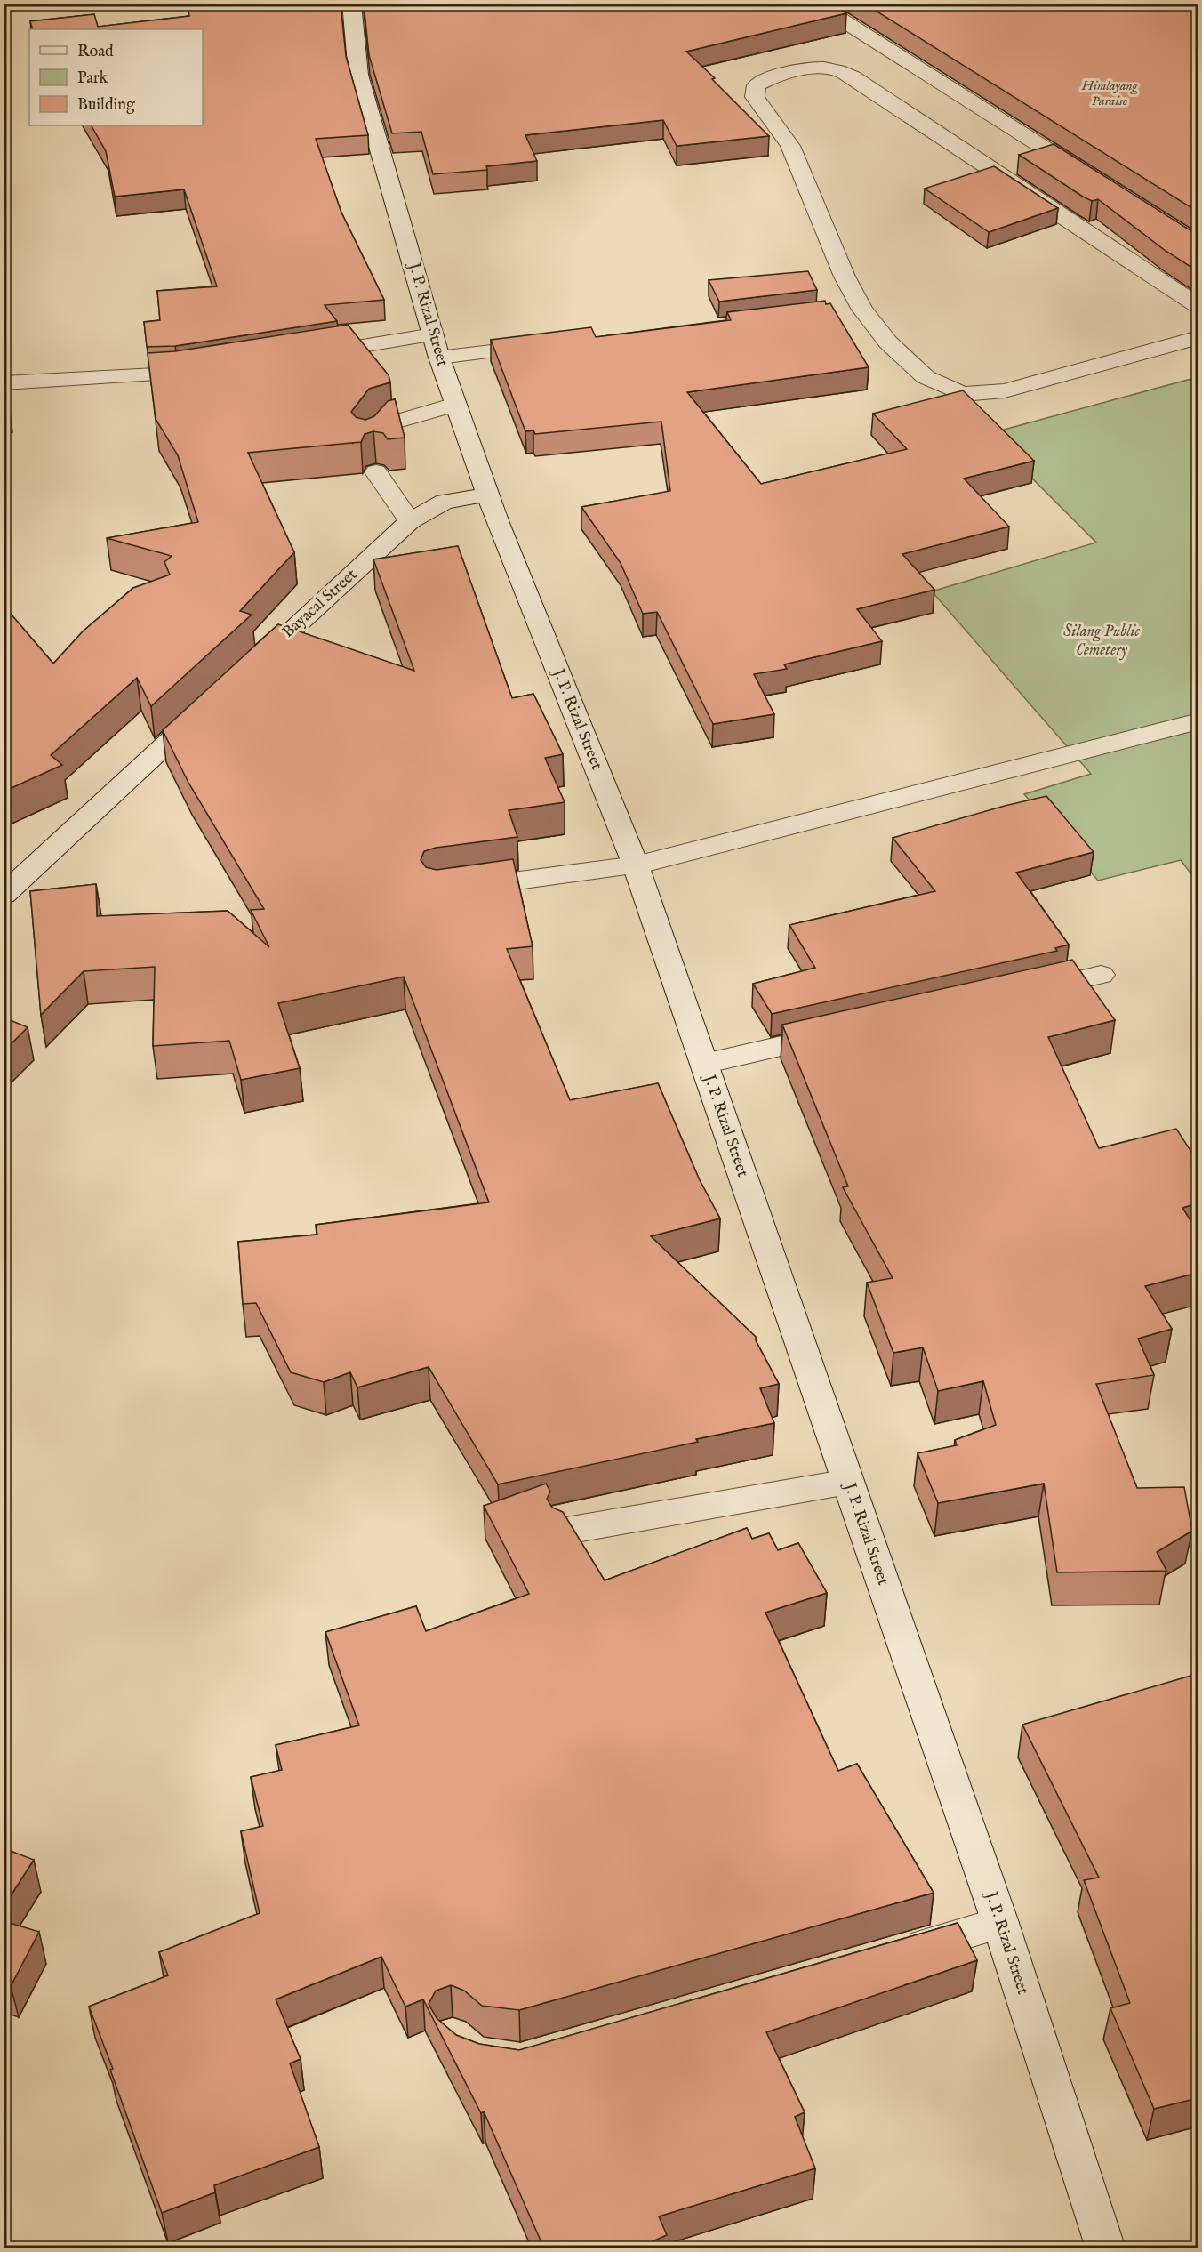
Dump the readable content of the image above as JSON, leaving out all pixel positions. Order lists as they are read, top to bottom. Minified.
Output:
{"streets":{"main road":["J. P. Rizal Street","Bayacal Street"]},"crossings":[["J. P. Rizal Street","Bayacal Street"]],"parks":["Himlayang Paraiso","Silang Public Cemetery"],"legend":["Road","Park","Building"]}
